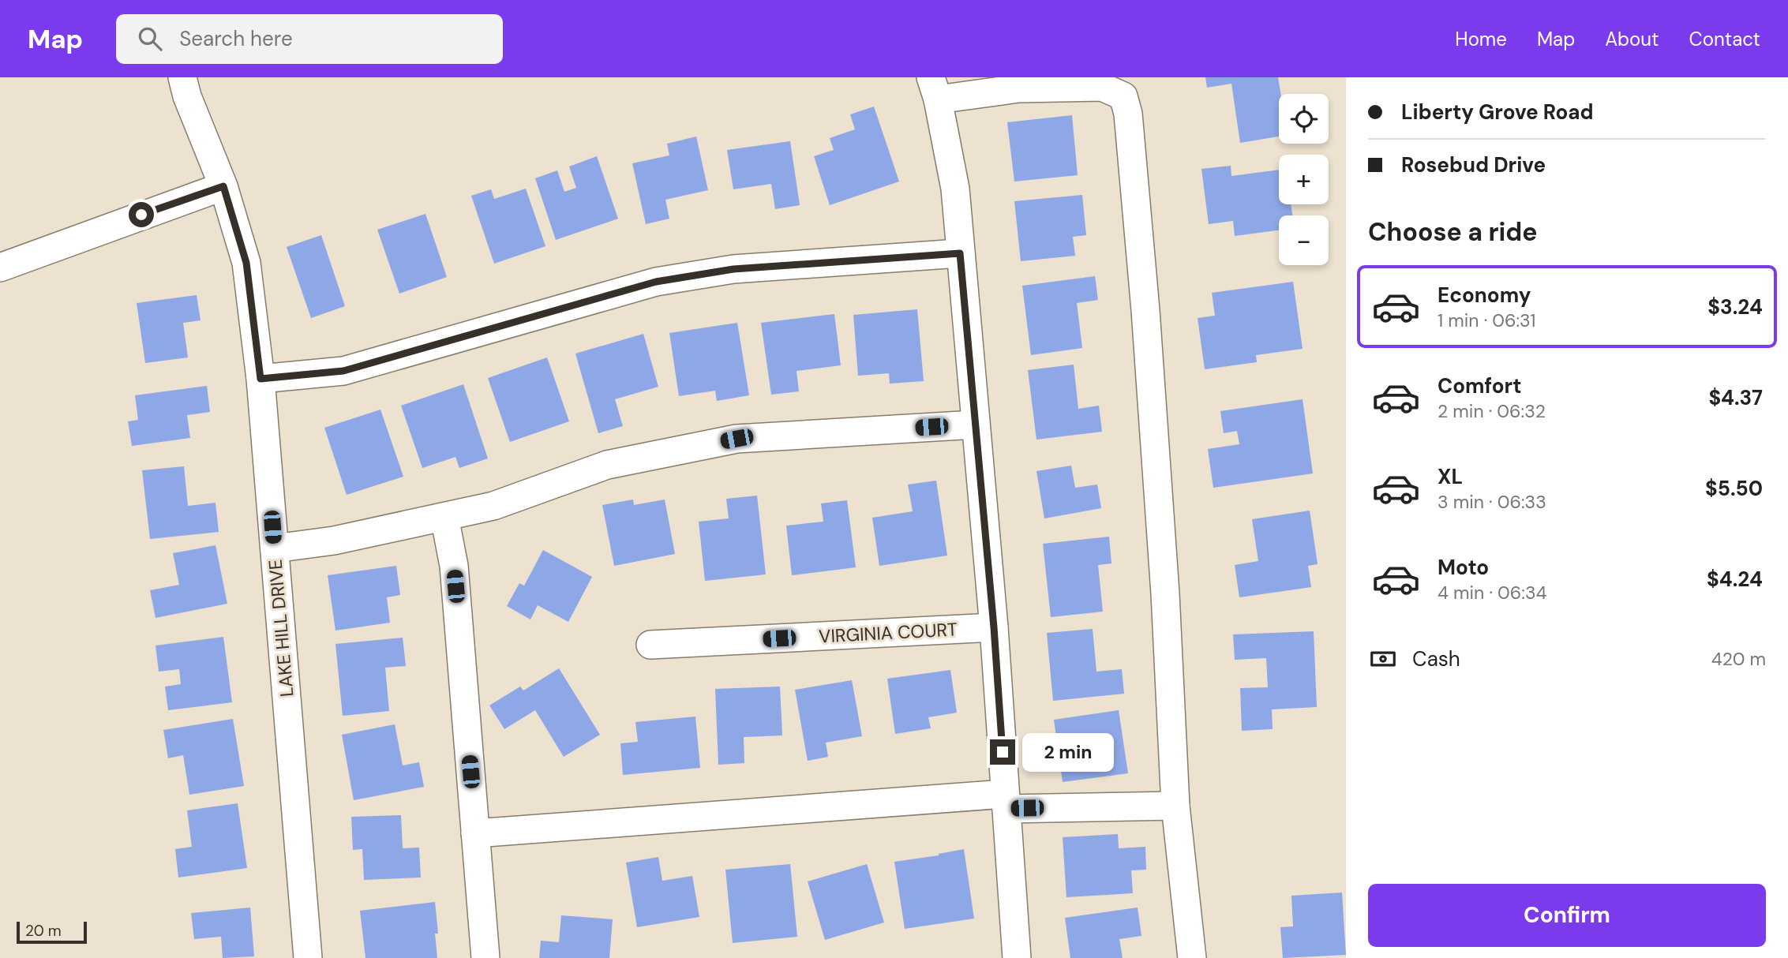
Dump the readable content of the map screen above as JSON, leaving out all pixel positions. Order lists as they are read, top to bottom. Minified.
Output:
{"streets":{"street":["LAKE HILL DRIVE","VIRGINIA COURT"]},"scale_bar":"20 m","page":{"header":"Map","search":"Search here","nav":["Home","Map","About","Contact"],"banner":["Liberty Grove Road","Rosebud Drive"],"map_buttons":["+","−"],"heading":"Choose a ride","list":[{"name":"Economy","note":"1 min · 06:31","value":"$3.24"},{"name":"Comfort","note":"2 min · 06:32","value":"$4.37"},{"name":"XL","note":"3 min · 06:33","value":"$5.50"},{"name":"Moto","note":"4 min · 06:34","value":"$4.24"}],"pay":["Cash","420 m"],"bubble":"2 min","buttons":"Confirm","scale":"20 m"}}
